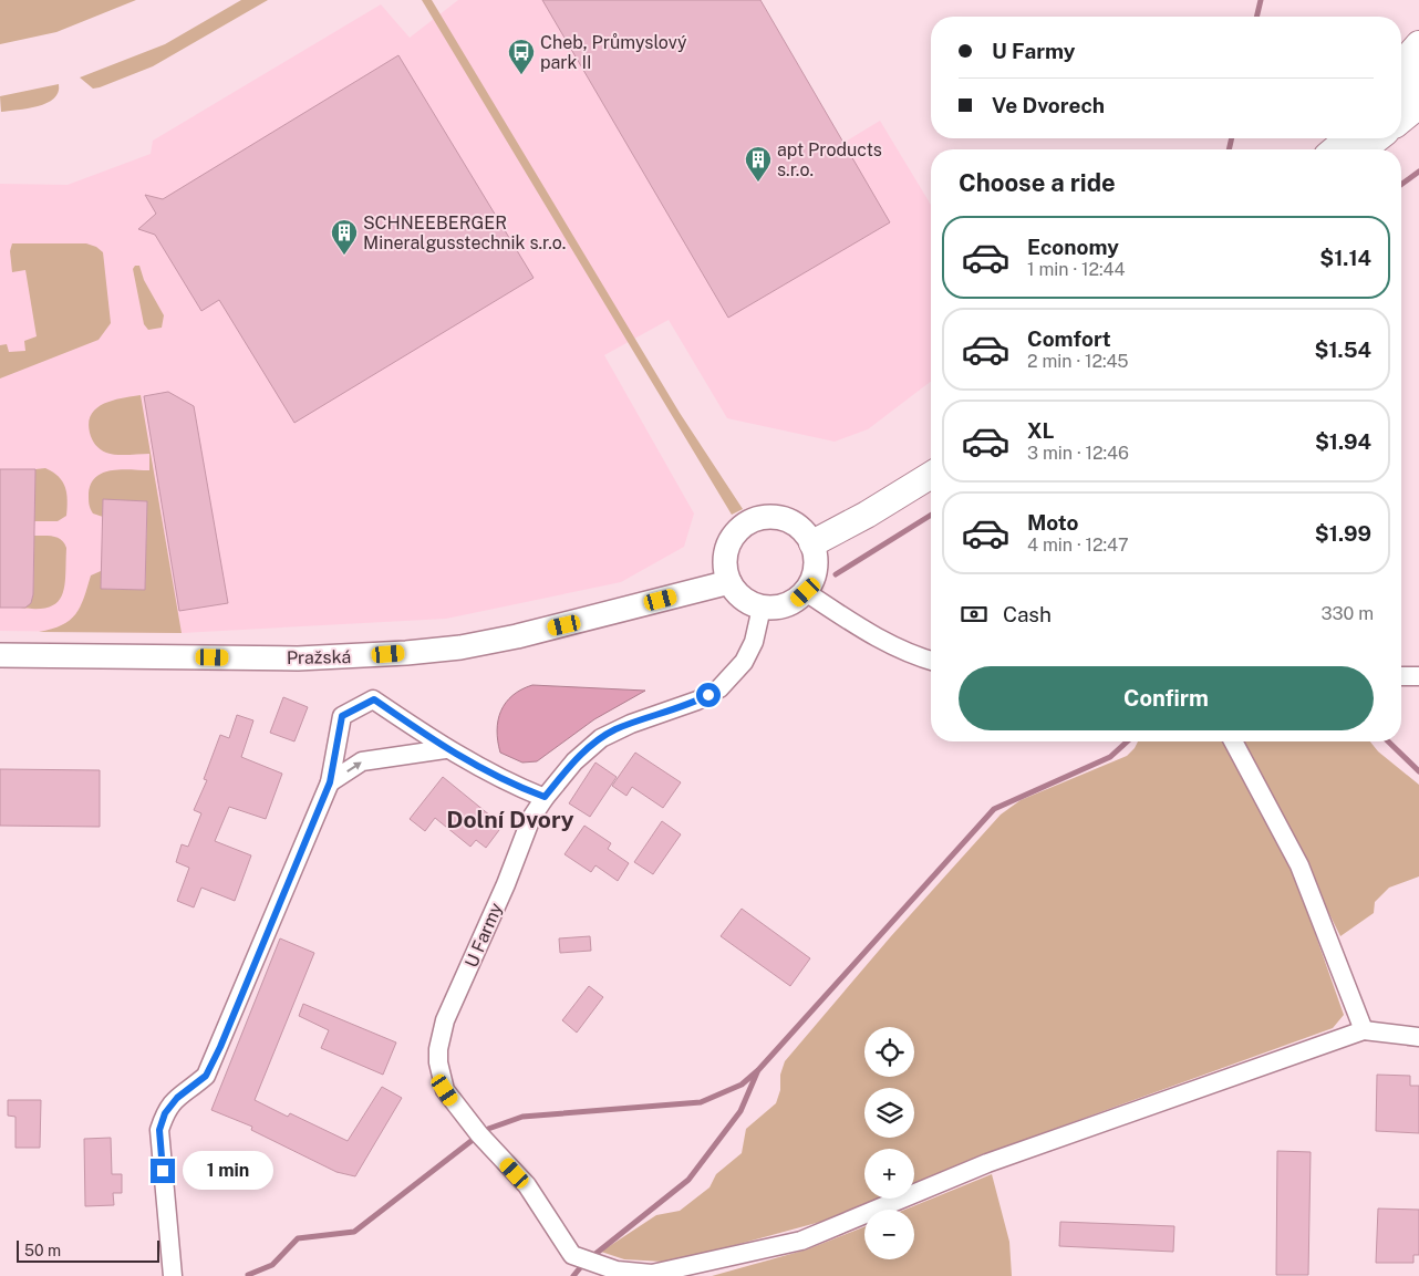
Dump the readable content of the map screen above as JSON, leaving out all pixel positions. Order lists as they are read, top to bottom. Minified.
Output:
{"streets":{"main road":["Pražská"],"street":["U Farmy"]},"crossings":[["Pražská","U Farmy"]],"districts":["Dolní Dvory"],"places":{"bus stop":["Cheb, Průmyslový park II"],"building":["apt Products s.r.o.","SCHNEEBERGER Mineralgusstechnik s.r.o."]},"scale_bar":"50 m","page":{"banner":["U Farmy","Ve Dvorech"],"heading":"Choose a ride","list":[{"name":"Economy","note":"1 min · 12:44","value":"$1.14"},{"name":"Comfort","note":"2 min · 12:45","value":"$1.54"},{"name":"XL","note":"3 min · 12:46","value":"$1.94"},{"name":"Moto","note":"4 min · 12:47","value":"$1.99"}],"pay":["Cash","330 m"],"buttons":"Confirm","map_buttons":["+","−"],"bubble":"1 min","scale":"50 m"}}
